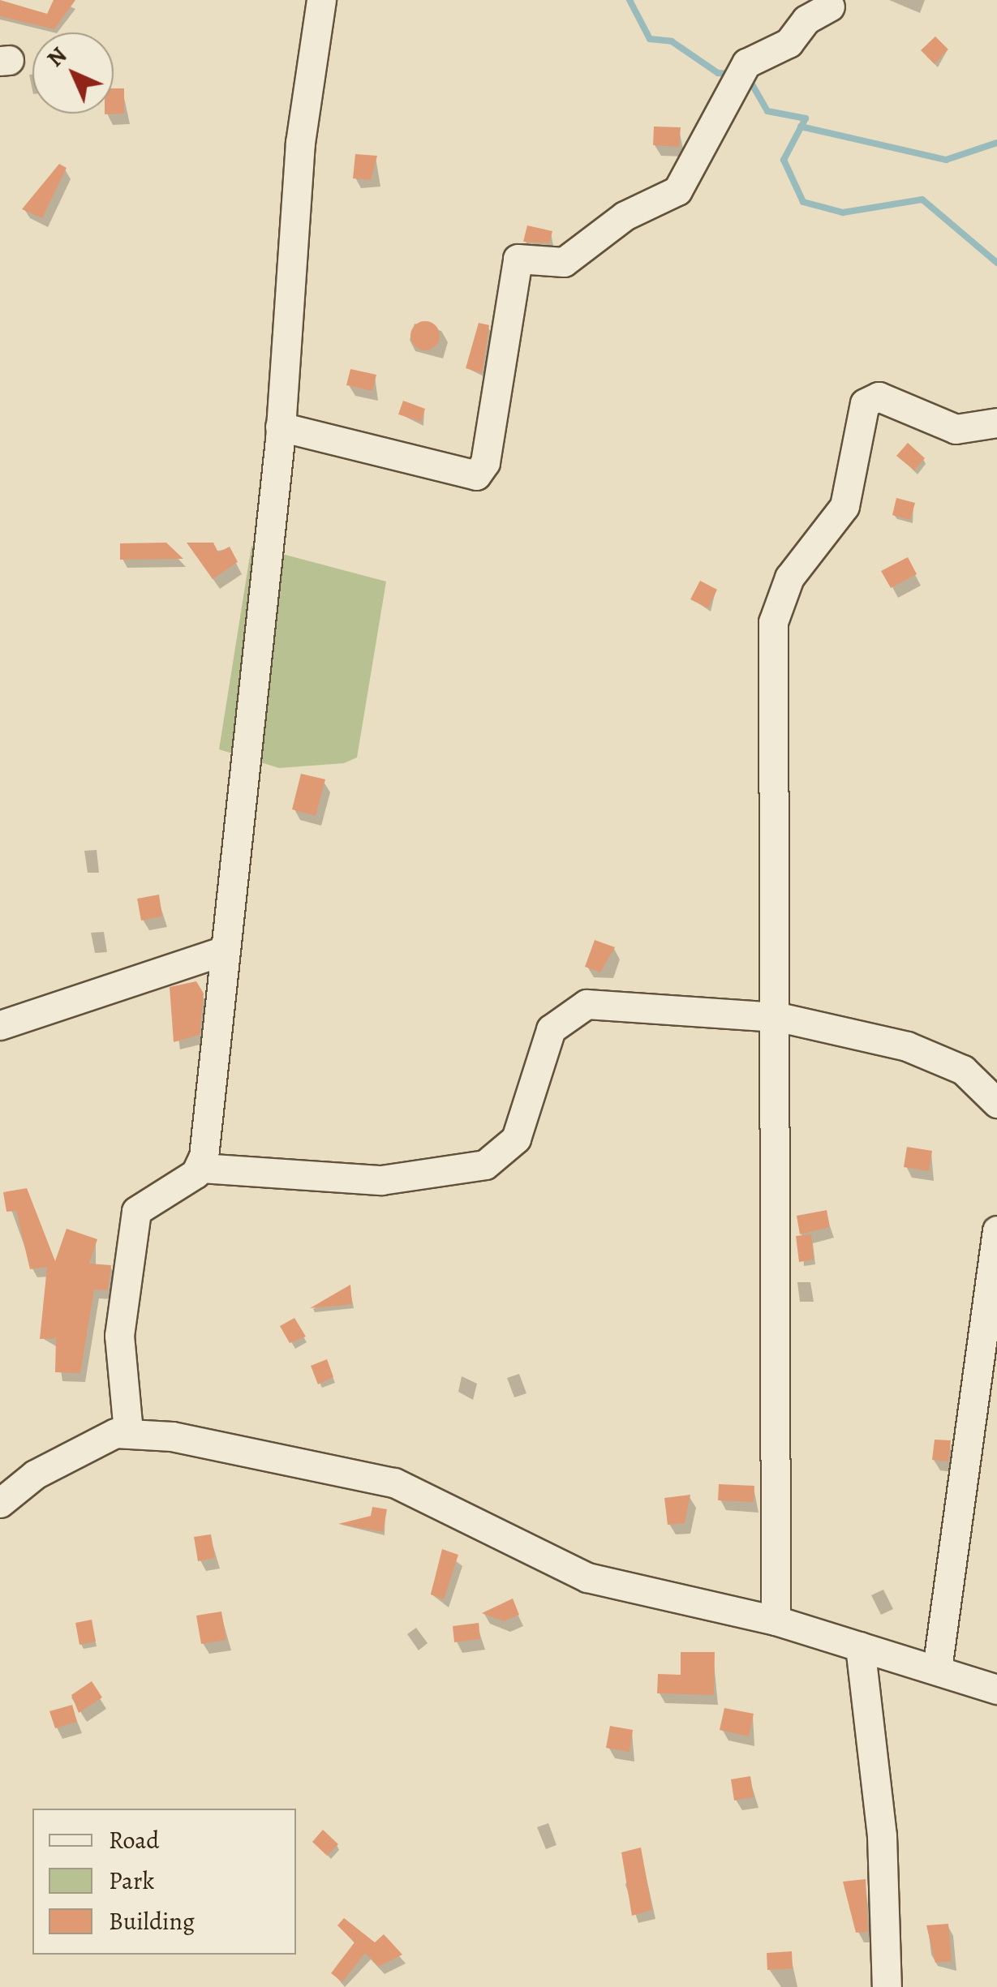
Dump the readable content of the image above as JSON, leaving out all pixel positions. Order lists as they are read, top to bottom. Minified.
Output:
{"legend":["Road","Park","Building"],"north":"top left"}
